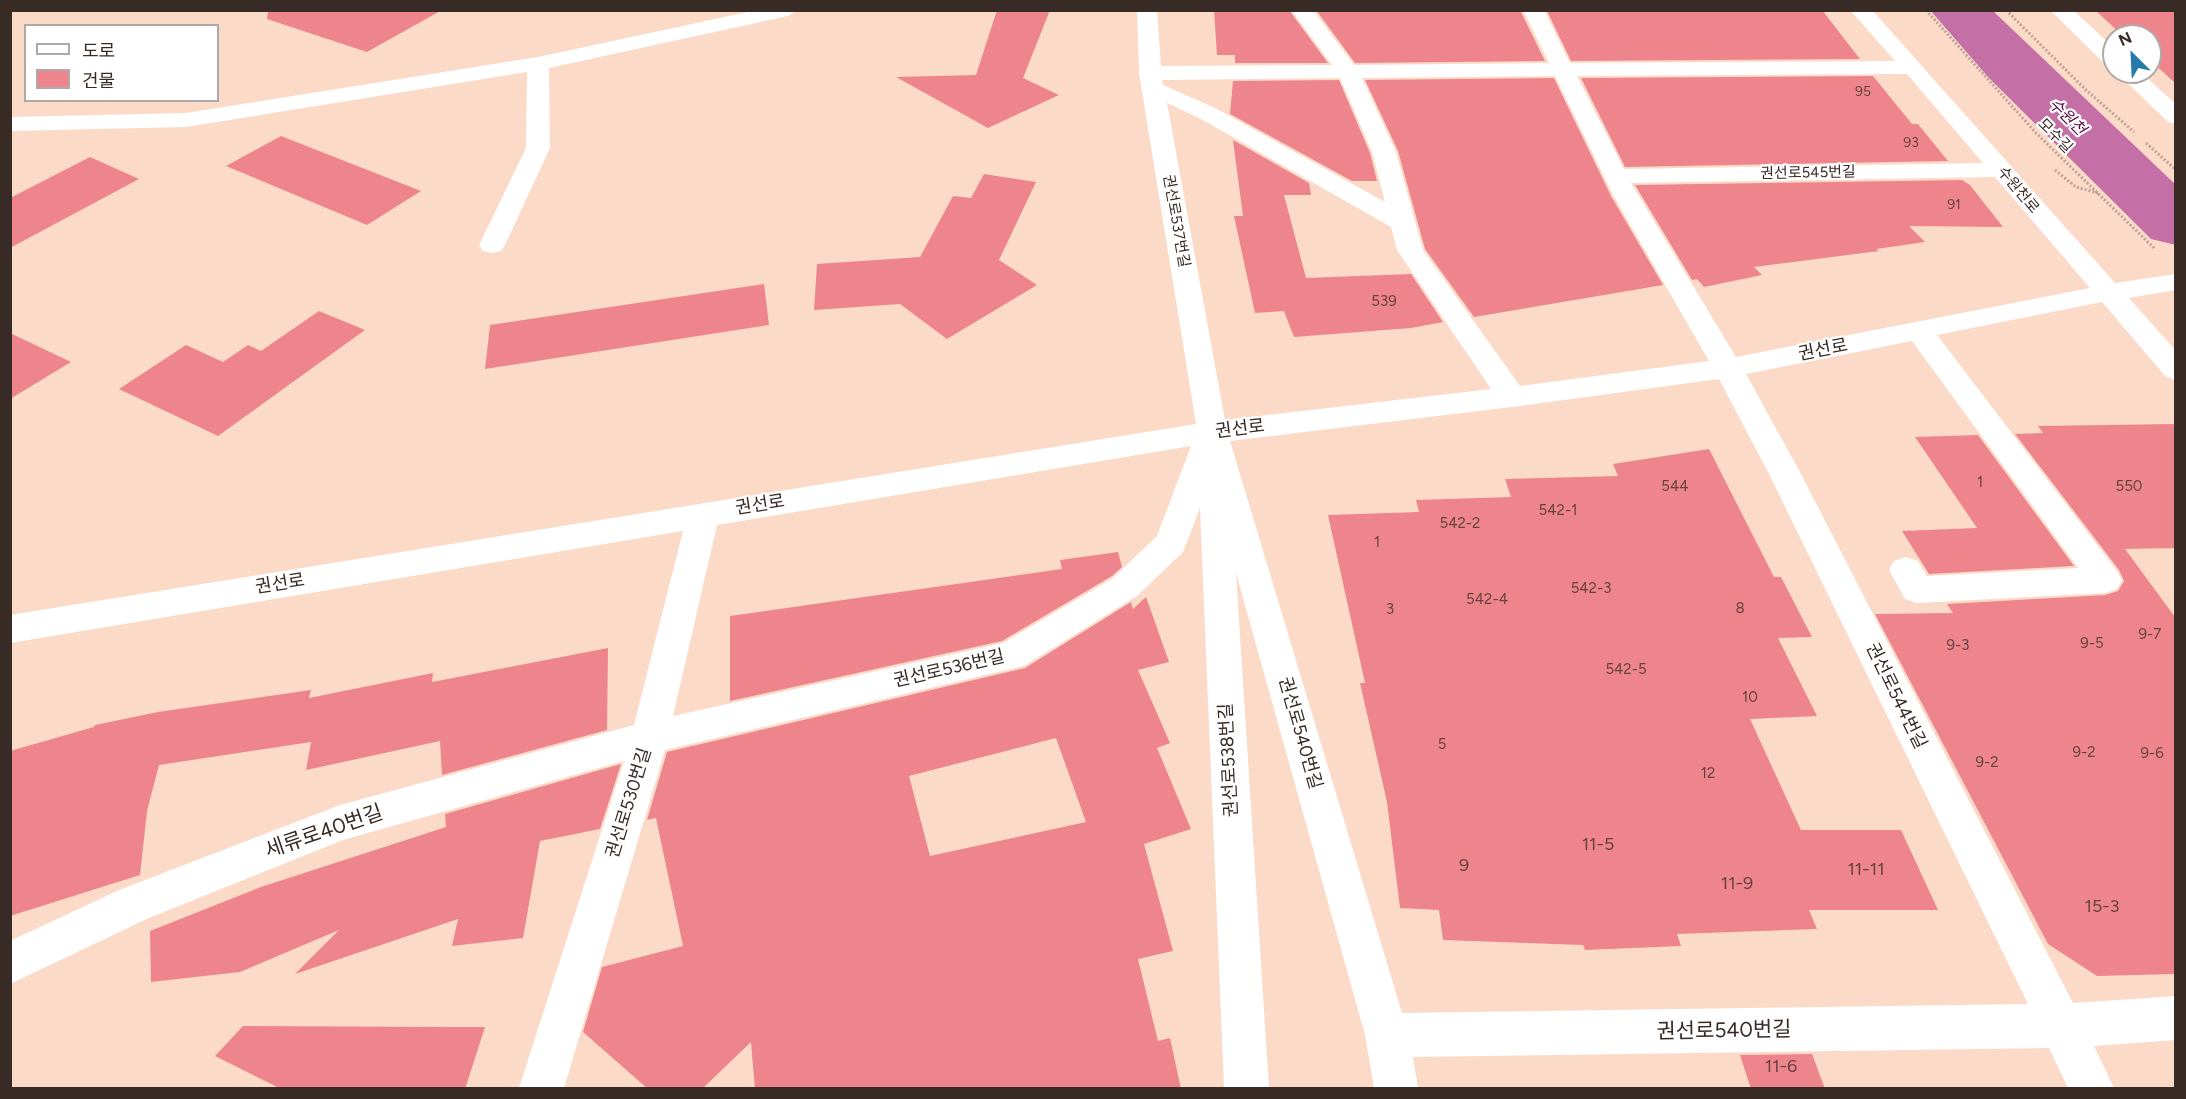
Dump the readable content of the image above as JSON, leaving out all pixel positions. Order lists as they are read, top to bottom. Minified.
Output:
{"streets":{"street":["권선로545번길","수원천로","권선로537번길","권선로","권선로536번길","권선로544번길","권선로540번길","권선로538번길","권선로530번길","세류로40번길"],"path":["모수길"]},"crossings":[["권선로545번길","수원천로"],["수원천로","권선로"],["권선로537번길","권선로"],["권선로537번길","권선로536번길"],["권선로537번길","권선로540번길"],["권선로537번길","권선로538번길"],["권선로","권선로536번길"],["권선로","권선로544번길"],["권선로","권선로540번길"],["권선로","권선로538번길"],["권선로","권선로530번길"],["권선로536번길","권선로540번길"],["권선로536번길","권선로538번길"],["권선로536번길","권선로530번길"],["권선로536번길","세류로40번길"],["권선로544번길","권선로540번길"],["권선로540번길","권선로538번길"],["권선로530번길","세류로40번길"]],"water":["수원천"],"house_numbers":["95","93","91","539","1","544","550","542-1","542-2","1","542-3","542-4","8","3","9-7","9-5","9-3","542-5","10","5","9-2","9-6","9-2","12","11-5","9","11-11","11-9","15-3","11-6"],"legend":["도로","건물"],"north":"top left"}
